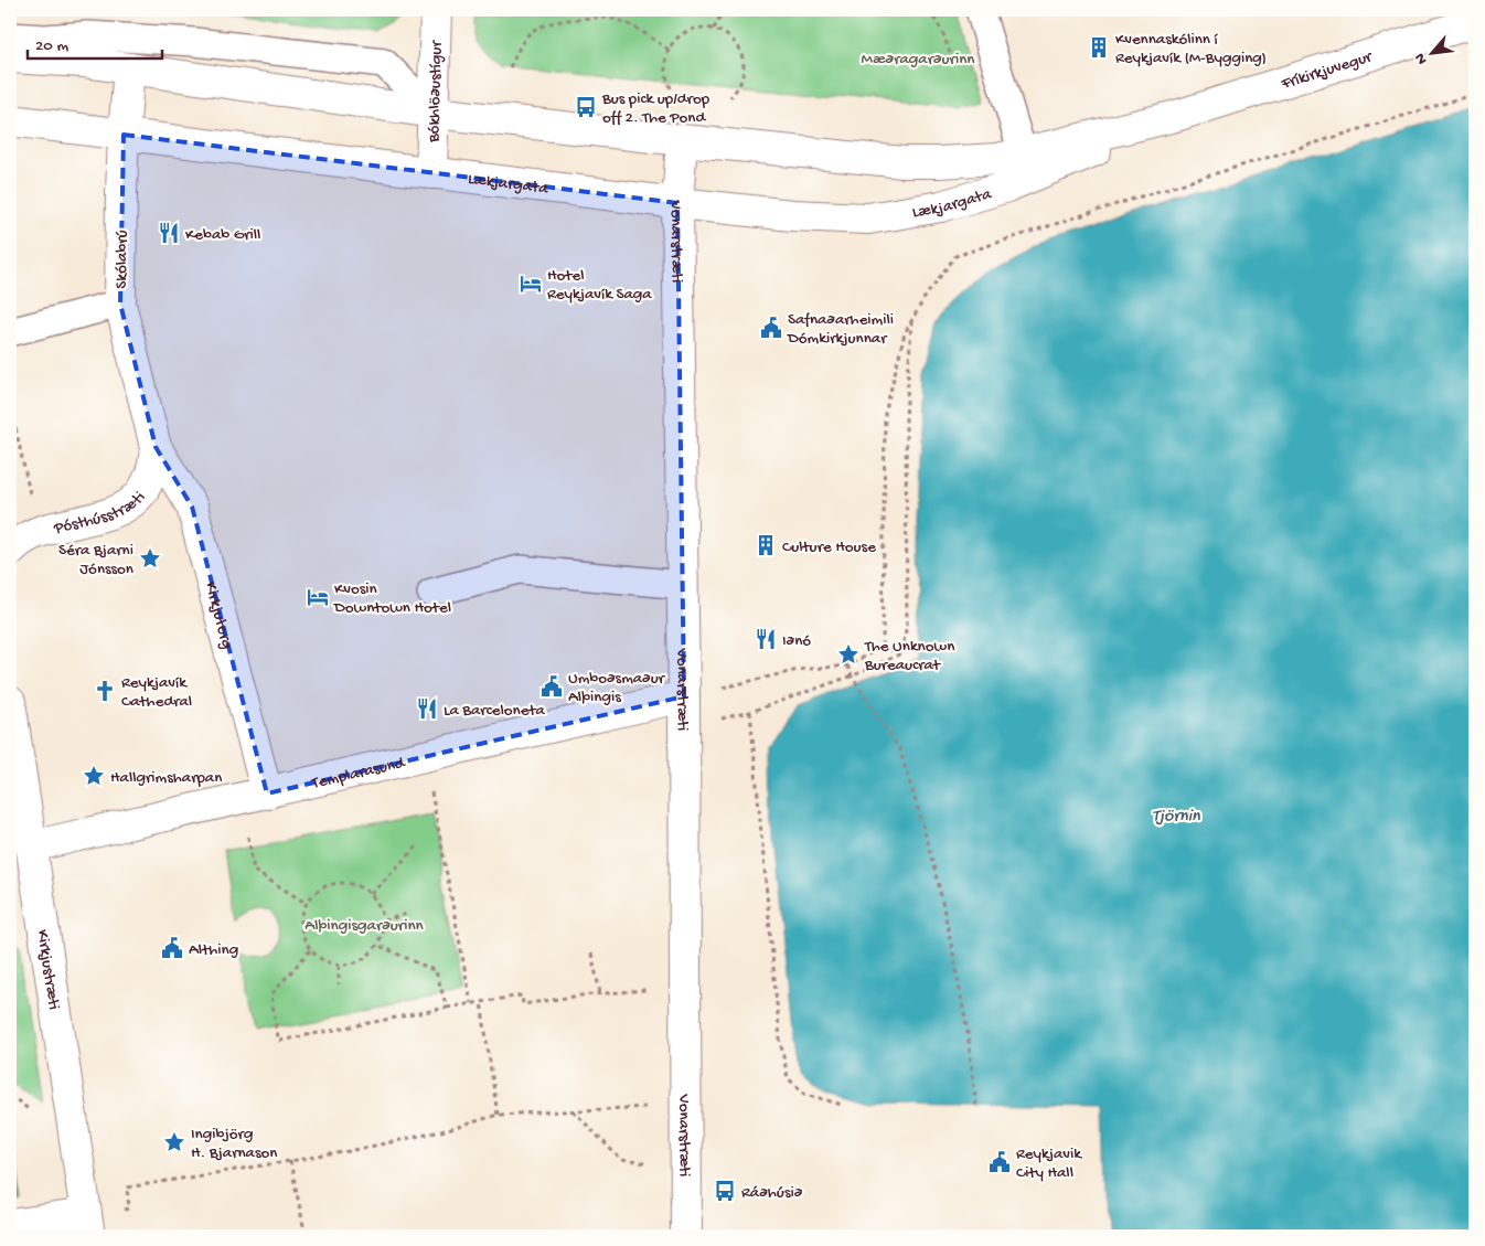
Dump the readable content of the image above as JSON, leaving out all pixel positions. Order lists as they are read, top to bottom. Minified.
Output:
{"streets":{"street":["Fríkirkjuvegur","Bókhlöðustígur","Lækjargata","Vonarstræti","Skólabrú","Pósthússtræti","Kirkjutorg","Templarasund","Kirkjustræti"]},"crossings":[["Fríkirkjuvegur","Lækjargata"],["Bókhlöðustígur","Lækjargata"],["Lækjargata","Vonarstræti"],["Lækjargata","Skólabrú"],["Vonarstræti","Templarasund"],["Skólabrú","Pósthússtræti"],["Skólabrú","Kirkjutorg"],["Pósthússtræti","Kirkjutorg"],["Kirkjutorg","Templarasund"],["Templarasund","Kirkjustræti"]],"water":["Tjörnin"],"parks":["Mæðragarðurinn","Alþingisgarðurinn"],"places":{"building":["Kvennaskólinn í Reykjavík (M-Bygging)","Culture House"],"bus stop":["Bus pick up/drop off 2. The Pond","Ráðhúsið"],"restaurant":["Kebab Grill","Iðnó","La Barceloneta"],"hotel":["Hotel Reykjavík Saga","Kvosin Downtown Hotel"],"public building":["Safnaðarheimili Dómkirkjunnar","Umboðsmaður Alþingis","Althing","Reykjavik City Hall"],"place":["Séra Bjarni Jónsson","The Unknown Bureaucrat","Hallgrimsharpan","Ingibjörg H. Bjarnason"],"church":["Reykjavík Cathedral"]},"scale_bar":"20 m","north":"bottom left"}
